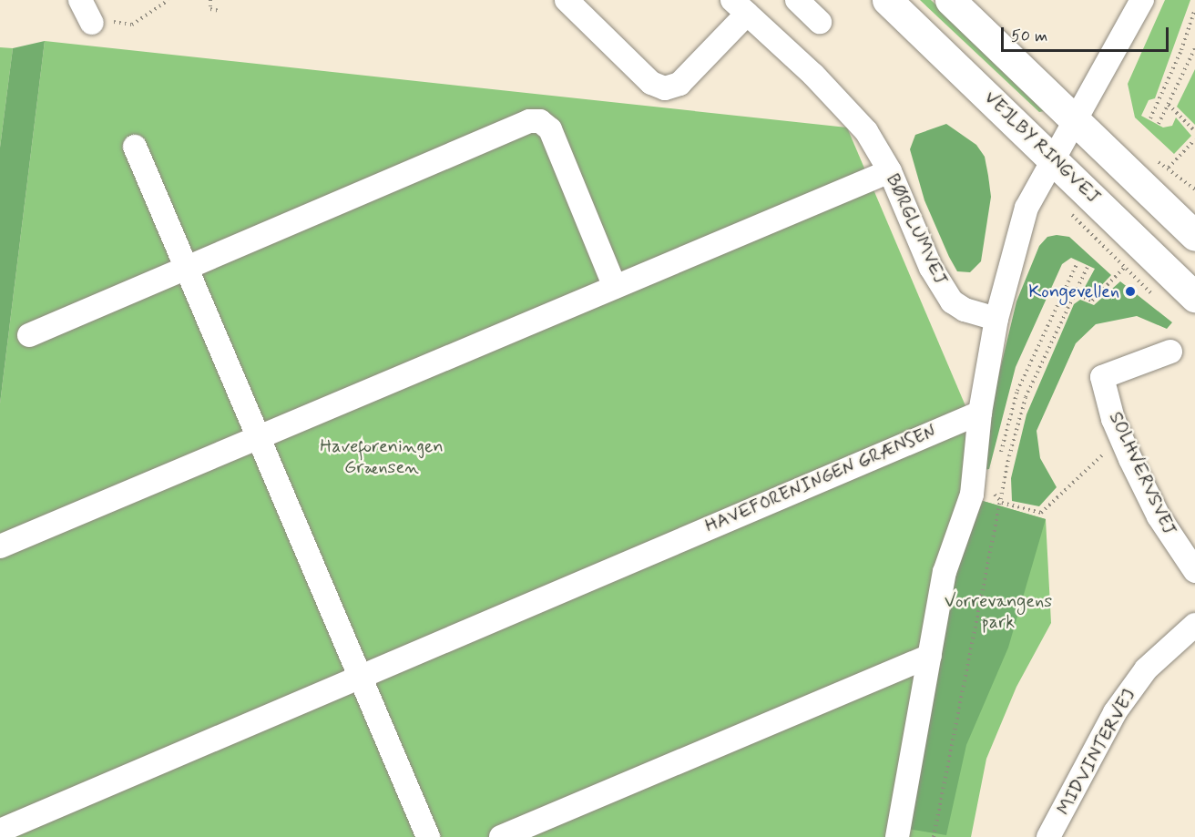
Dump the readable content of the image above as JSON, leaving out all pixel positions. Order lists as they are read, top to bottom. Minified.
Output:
{"streets":{"main road":["VEJLBY RINGVEJ"],"street":["BØRGLUMVEJ","SOLHVERVSVEJ","HAVEFORENINGEN GRÆNSEN","MIDVINTERVEJ"]},"parks":["Haveforeningen Grænsen","Vorrevangens park"],"places":["Kongevellen"],"scale_bar":"50 m"}
